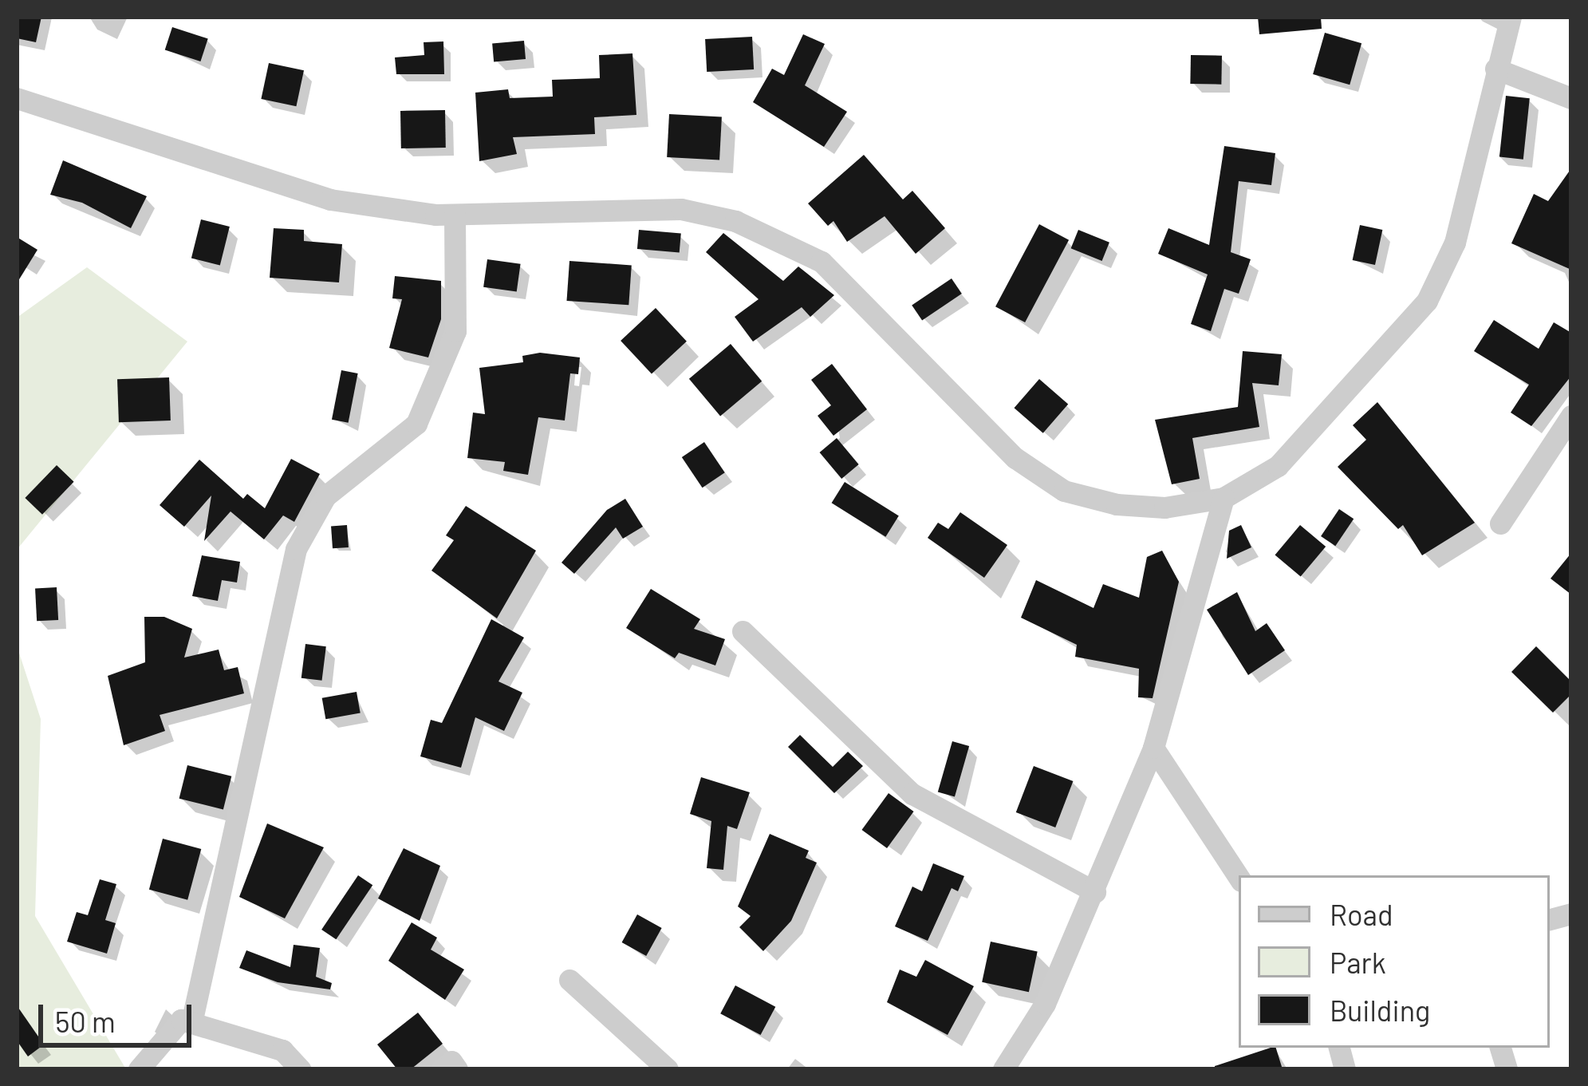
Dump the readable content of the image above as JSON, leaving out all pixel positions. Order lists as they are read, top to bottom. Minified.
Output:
{"legend":["Road","Park","Building"],"scale_bar":"50 m"}
